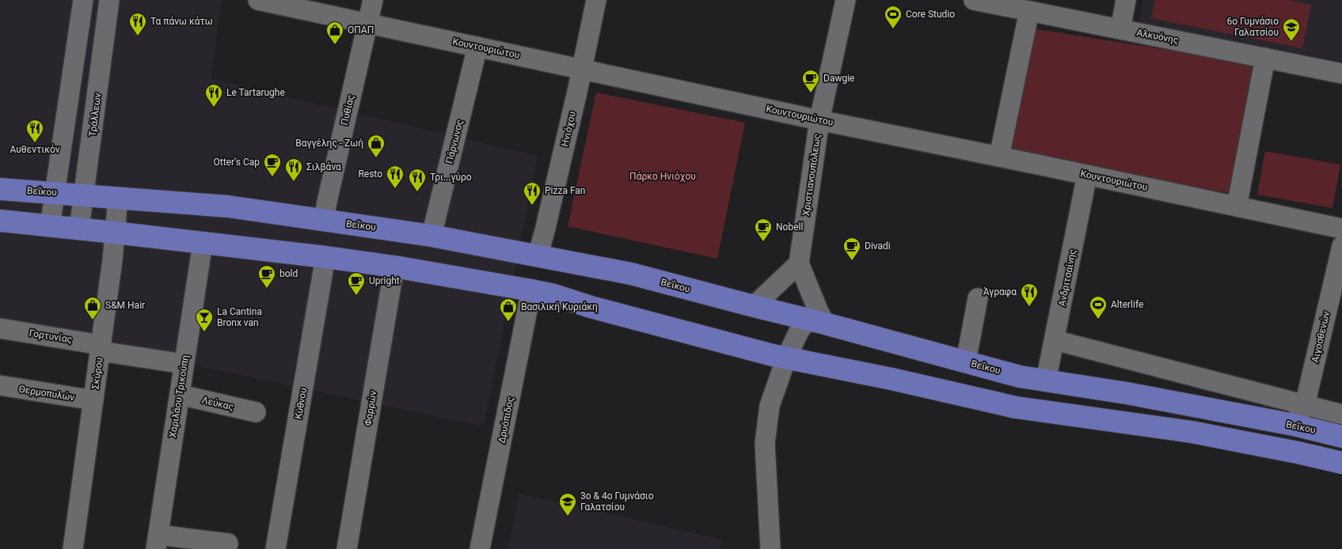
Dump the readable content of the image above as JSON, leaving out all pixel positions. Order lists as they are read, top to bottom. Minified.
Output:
{"streets":{"main road":["Βεΐκου"],"street":["Αλκυόνης","Κουντουριώτου","Πυθίας","Τράλλεων","Ηνιόχου","Πάρνωνος","Χριστιανουπόλεως","Ανδριτσαίνης","Γορτυνίας","Αιγοσθενών","Σκύρου","Θερμοπυλών","Χαριλάου Τρικούπη","Λεύκας","Κύθνου","Φαρρών","Δρυόπιδος"]},"crossings":[["Κουντουριώτου","Πυθίας"],["Κουντουριώτου","Ηνιόχου"],["Κουντουριώτου","Πάρνωνος"],["Κουντουριώτου","Χριστιανουπόλεως"],["Κουντουριώτου","Ανδριτσαίνης"],["Πυθίας","Βεΐκου"],["Τράλλεων","Βεΐκου"],["Ηνιόχου","Βεΐκου"],["Πάρνωνος","Βεΐκου"],["Βεΐκου","Ανδριτσαίνης"],["Βεΐκου","Αιγοσθενών"],["Βεΐκου","Σκύρου"],["Γορτυνίας","Σκύρου"],["Γορτυνίας","Χαριλάου Τρικούπη"],["Σκύρου","Θερμοπυλών"],["Χαριλάου Τρικούπη","Λεύκας"]],"parks":["Πάρκο Ηνιόχου"],"places":{"sports":["Core Studio","Alterlife"],"restaurant":["Τα πάνω κάτω","Le Tartarughe","Αυθεντικόν","Σιλβάνα","Resto","Τρι...γύρο","Pizza Fan","Άγραφα"],"school or university":["6ο Γυμνάσιο Γαλατσίου","3ο & 4ο Γυμνάσιο Γαλατσίου"],"shop":["ΟΠΑΠ","Βαγγέλης - Ζωή","S&M Hair","Βασιλική Κυριάκη"],"cafe":["Dawgie","Otter's Cap","Nobell","Divadi","bold","Upright"],"bar":["La Cantina Bronx van"]}}
